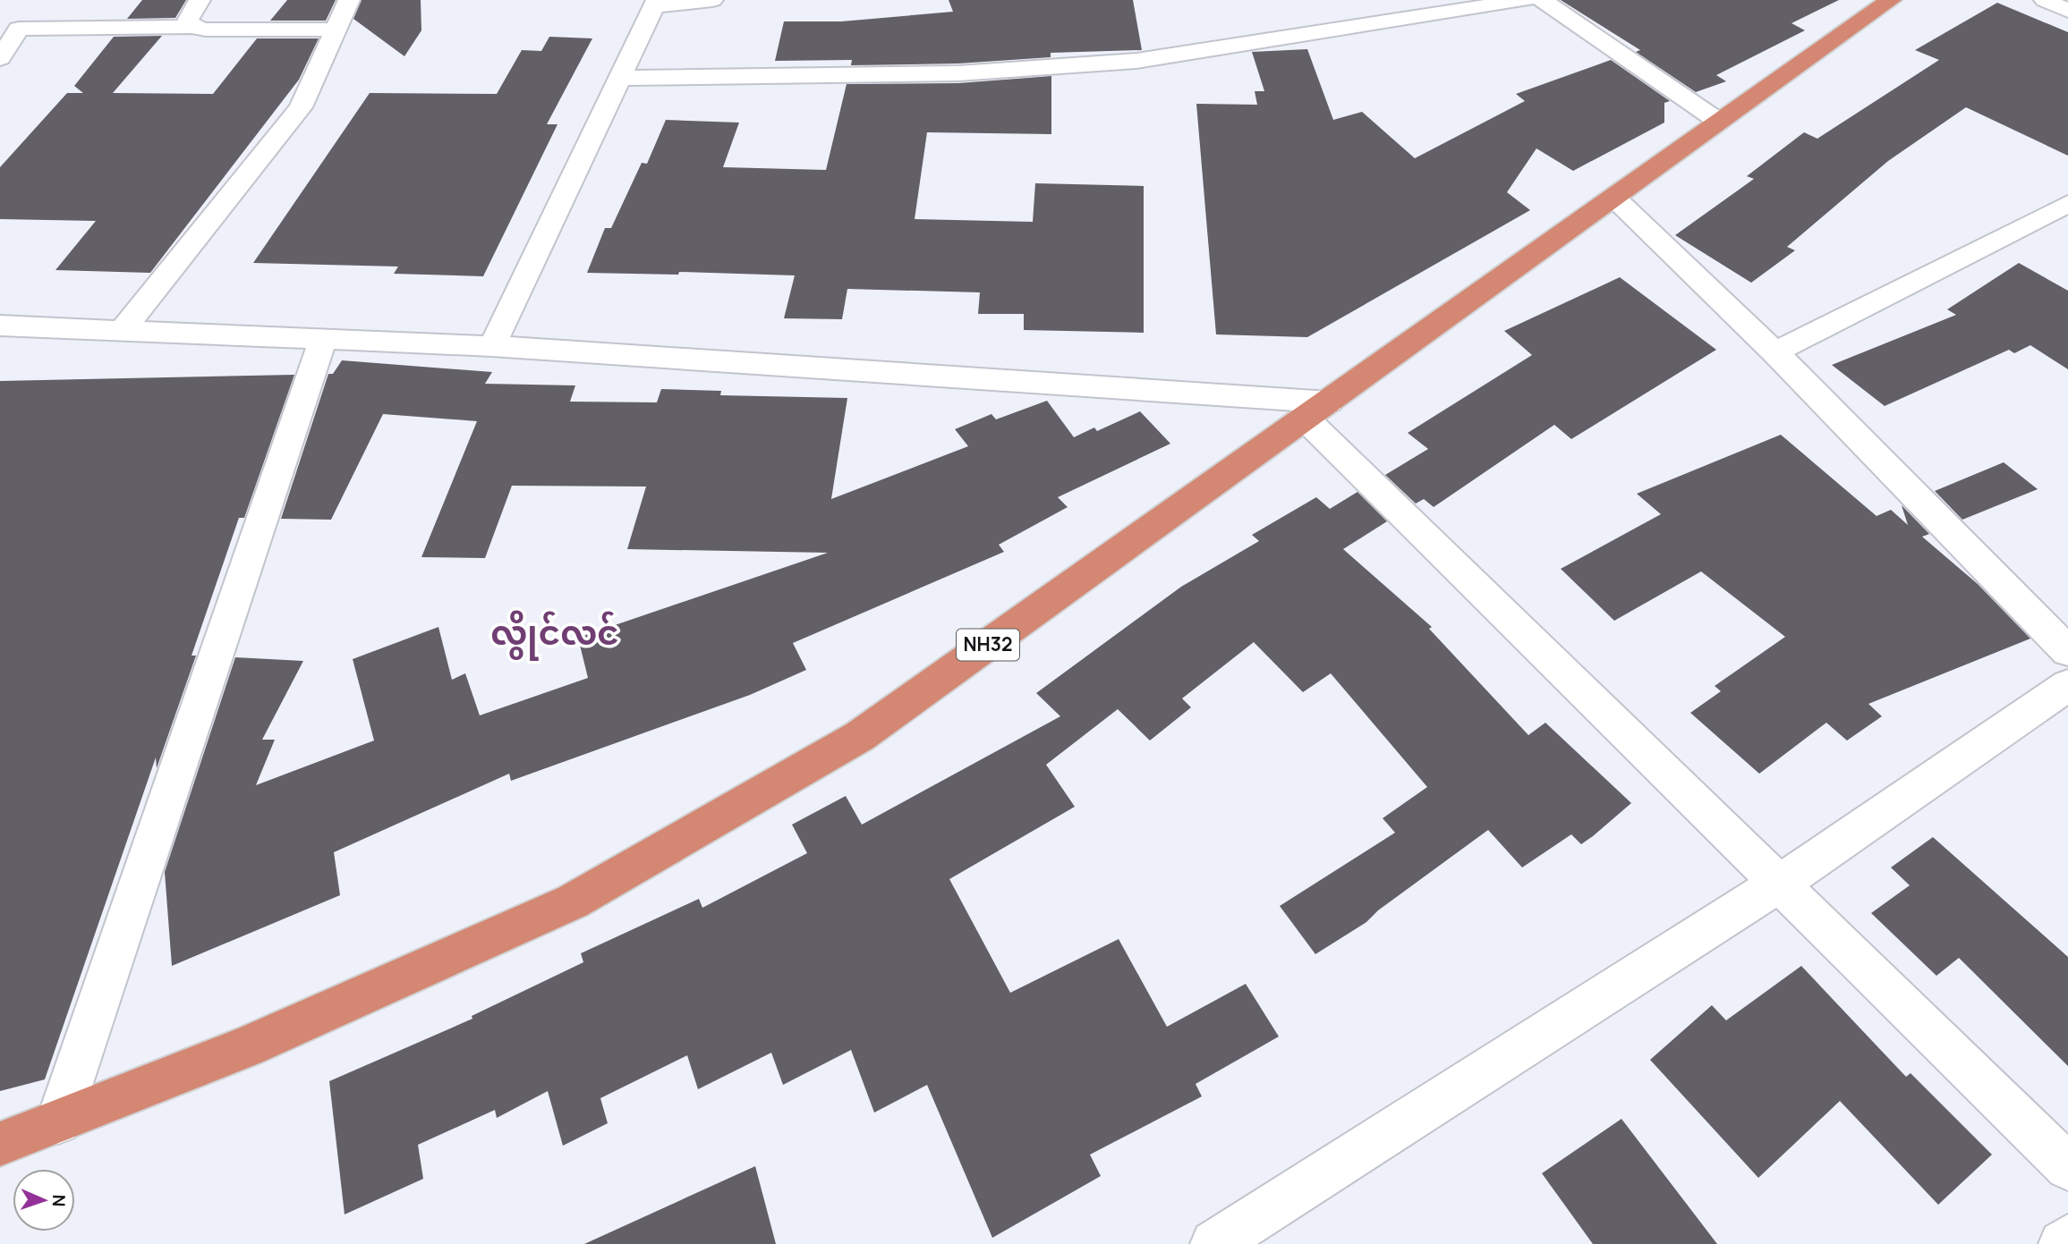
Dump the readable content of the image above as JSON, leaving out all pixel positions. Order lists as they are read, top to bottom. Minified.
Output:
{"streets":{"highway":["NH32"]},"districts":["လွိုင်လင်"],"north":"right"}
